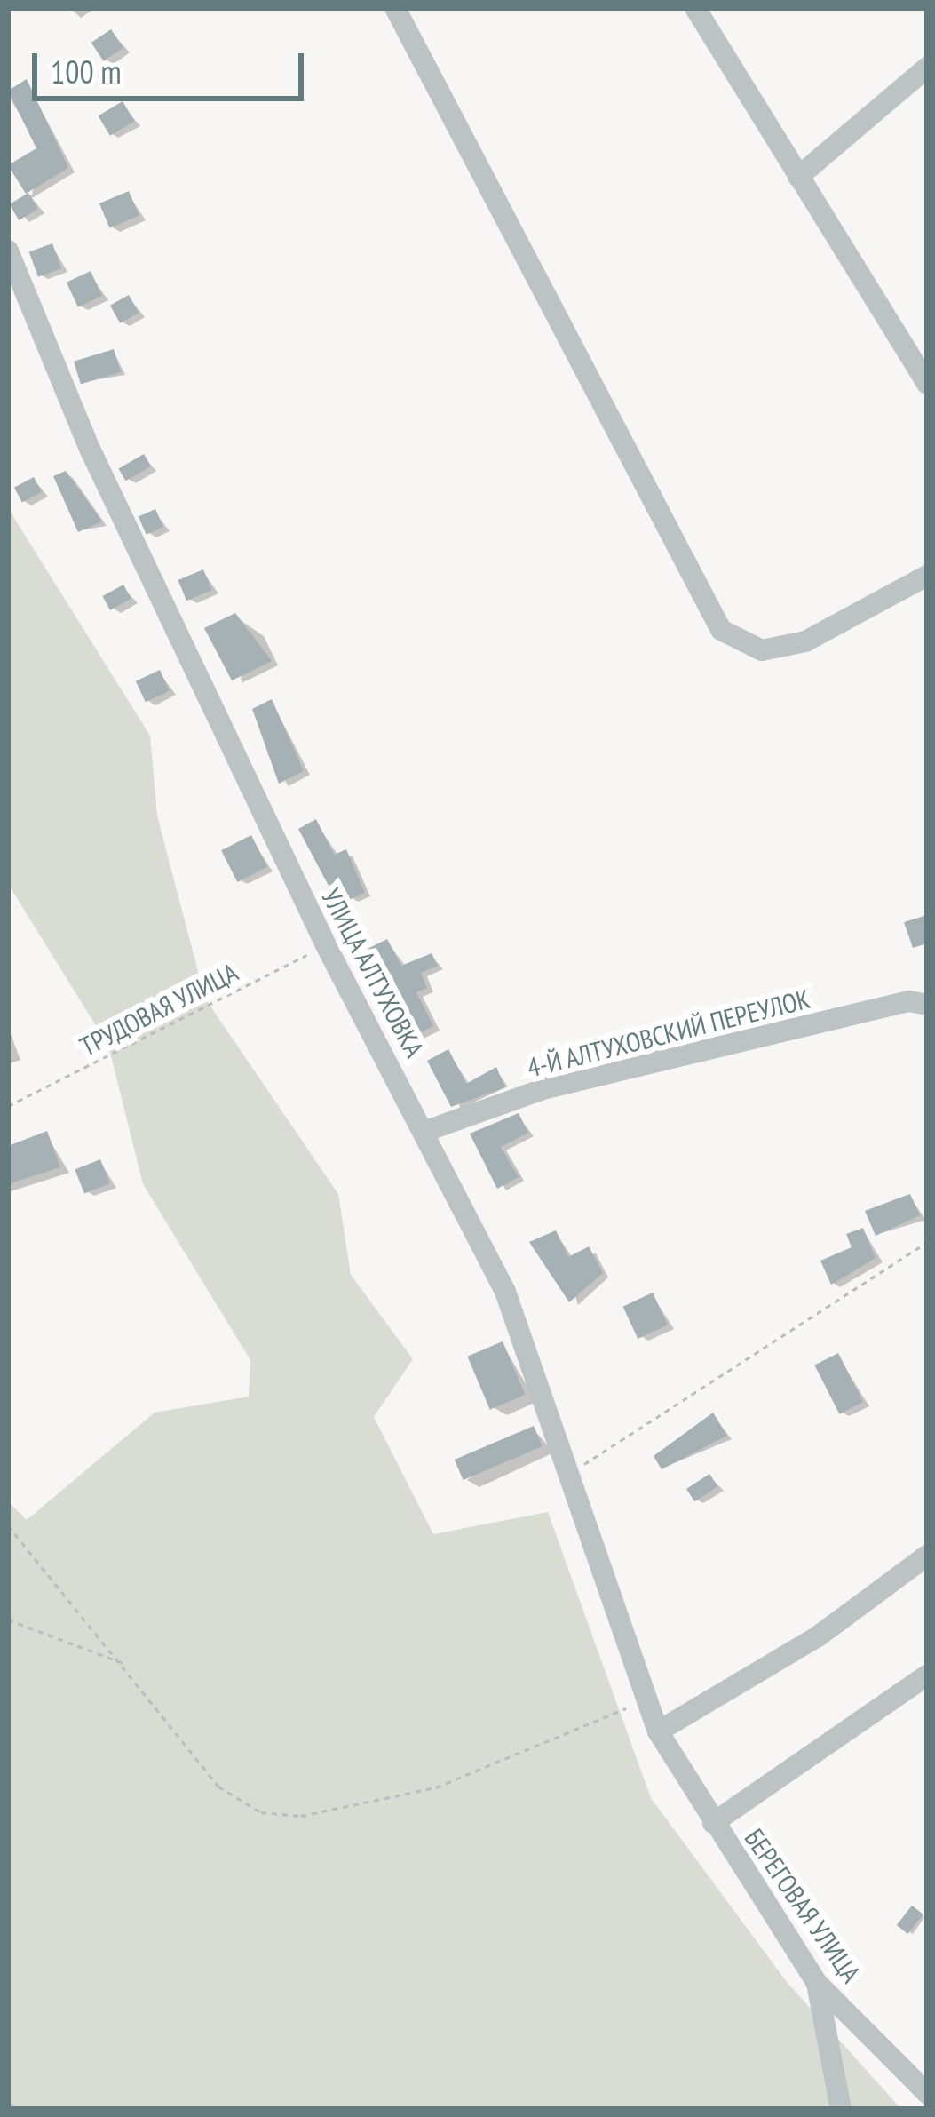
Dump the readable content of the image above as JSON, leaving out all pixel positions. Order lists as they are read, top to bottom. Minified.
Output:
{"streets":{"street":["УЛИЦА АЛТУХОВКА","4-Й АЛТУХОВСКИЙ ПЕРЕУЛОК","БЕРЕГОВАЯ УЛИЦА"],"path":["ТРУДОВАЯ УЛИЦА"]},"crossings":[["УЛИЦА АЛТУХОВКА","ТРУДОВАЯ УЛИЦА"],["УЛИЦА АЛТУХОВКА","4-Й АЛТУХОВСКИЙ ПЕРЕУЛОК"],["УЛИЦА АЛТУХОВКА","БЕРЕГОВАЯ УЛИЦА"]],"scale_bar":"100 m"}
